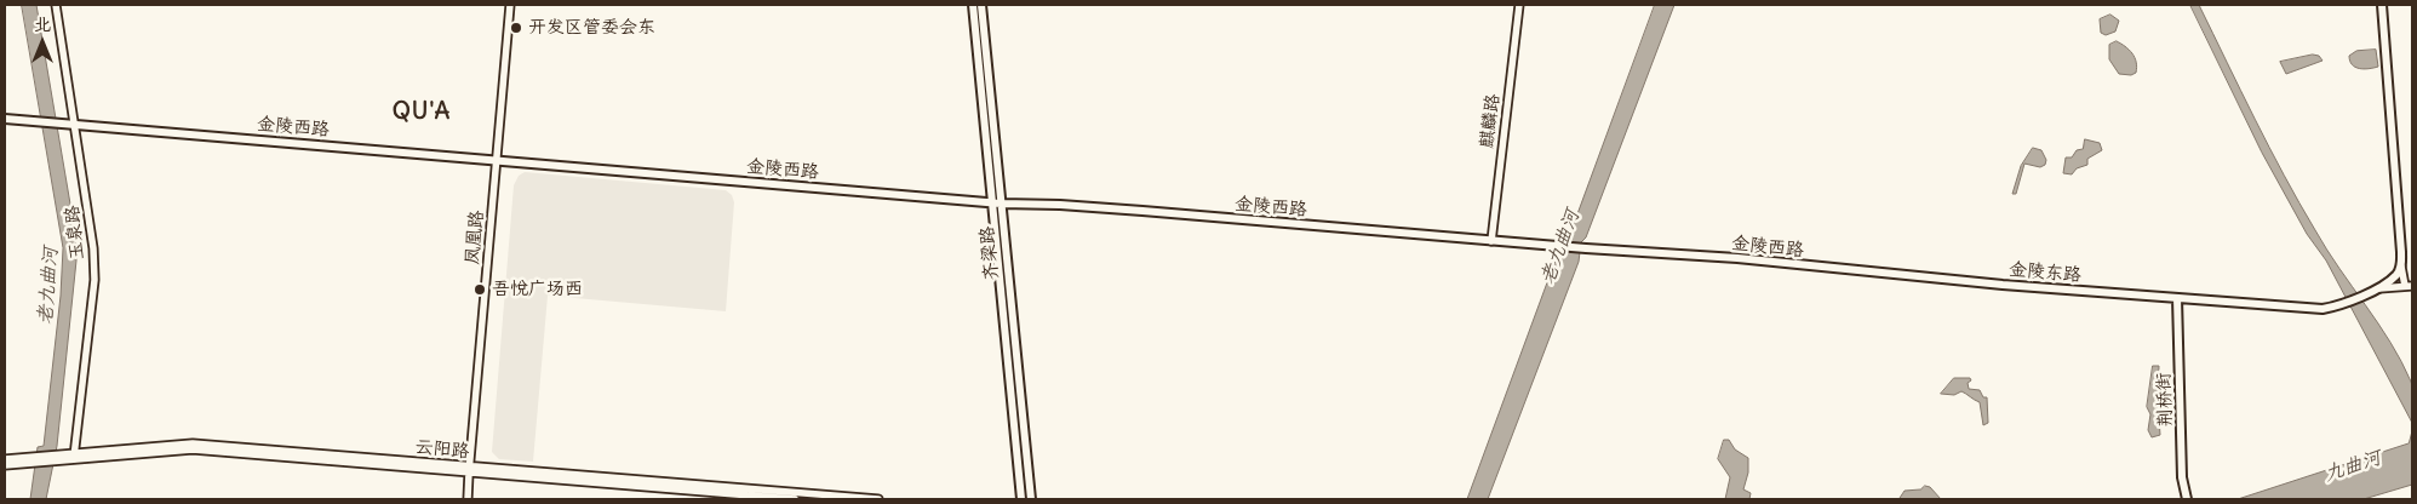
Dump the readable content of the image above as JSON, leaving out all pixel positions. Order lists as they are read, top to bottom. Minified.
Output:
{"streets":{"main road":["金陵西路","齐梁路","金陵东路","荆桥街"],"street":["麒麟路","玉泉路","凤凰路","云阳路"]},"crossings":[["麒麟路","金陵西路"],["金陵西路","玉泉路"],["金陵西路","凤凰路"],["金陵西路","齐梁路"],["金陵西路","金陵东路"],["玉泉路","云阳路"],["凤凰路","云阳路"],["金陵东路","荆桥街"]],"districts":["QU'A"],"water":["老九曲河","九曲河"],"places":["开发区管委会东","吾悦广场西"],"north":"top"}
